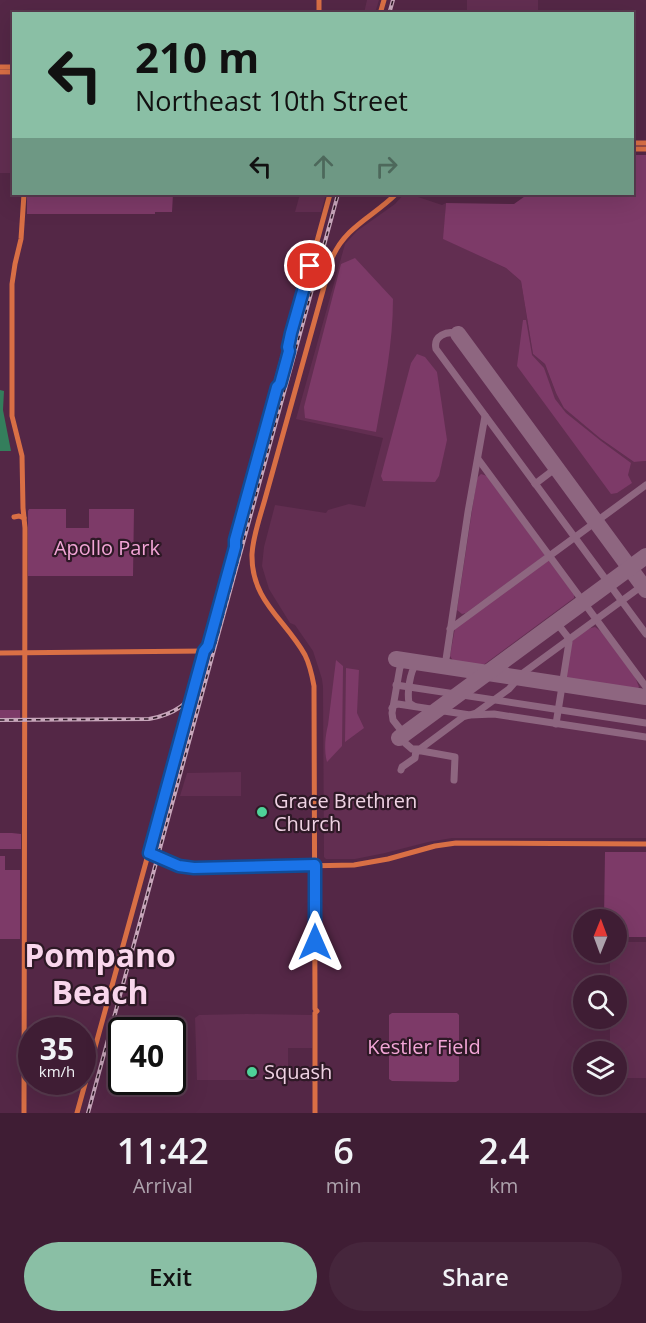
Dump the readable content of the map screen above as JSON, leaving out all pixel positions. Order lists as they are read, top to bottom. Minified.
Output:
{"districts":["Pompano Beach"],"parks":["Apollo Park","Kestler Field"],"places":["Grace Brethren Church","Squash"],"north":"top","page":{"turn":["210 m","Northeast 10th Street"],"speed":"35 km/h","limit":"40","eta":["11:42","Arrival","6","min","2.4","km"],"buttons":["Exit","Share"]}}
